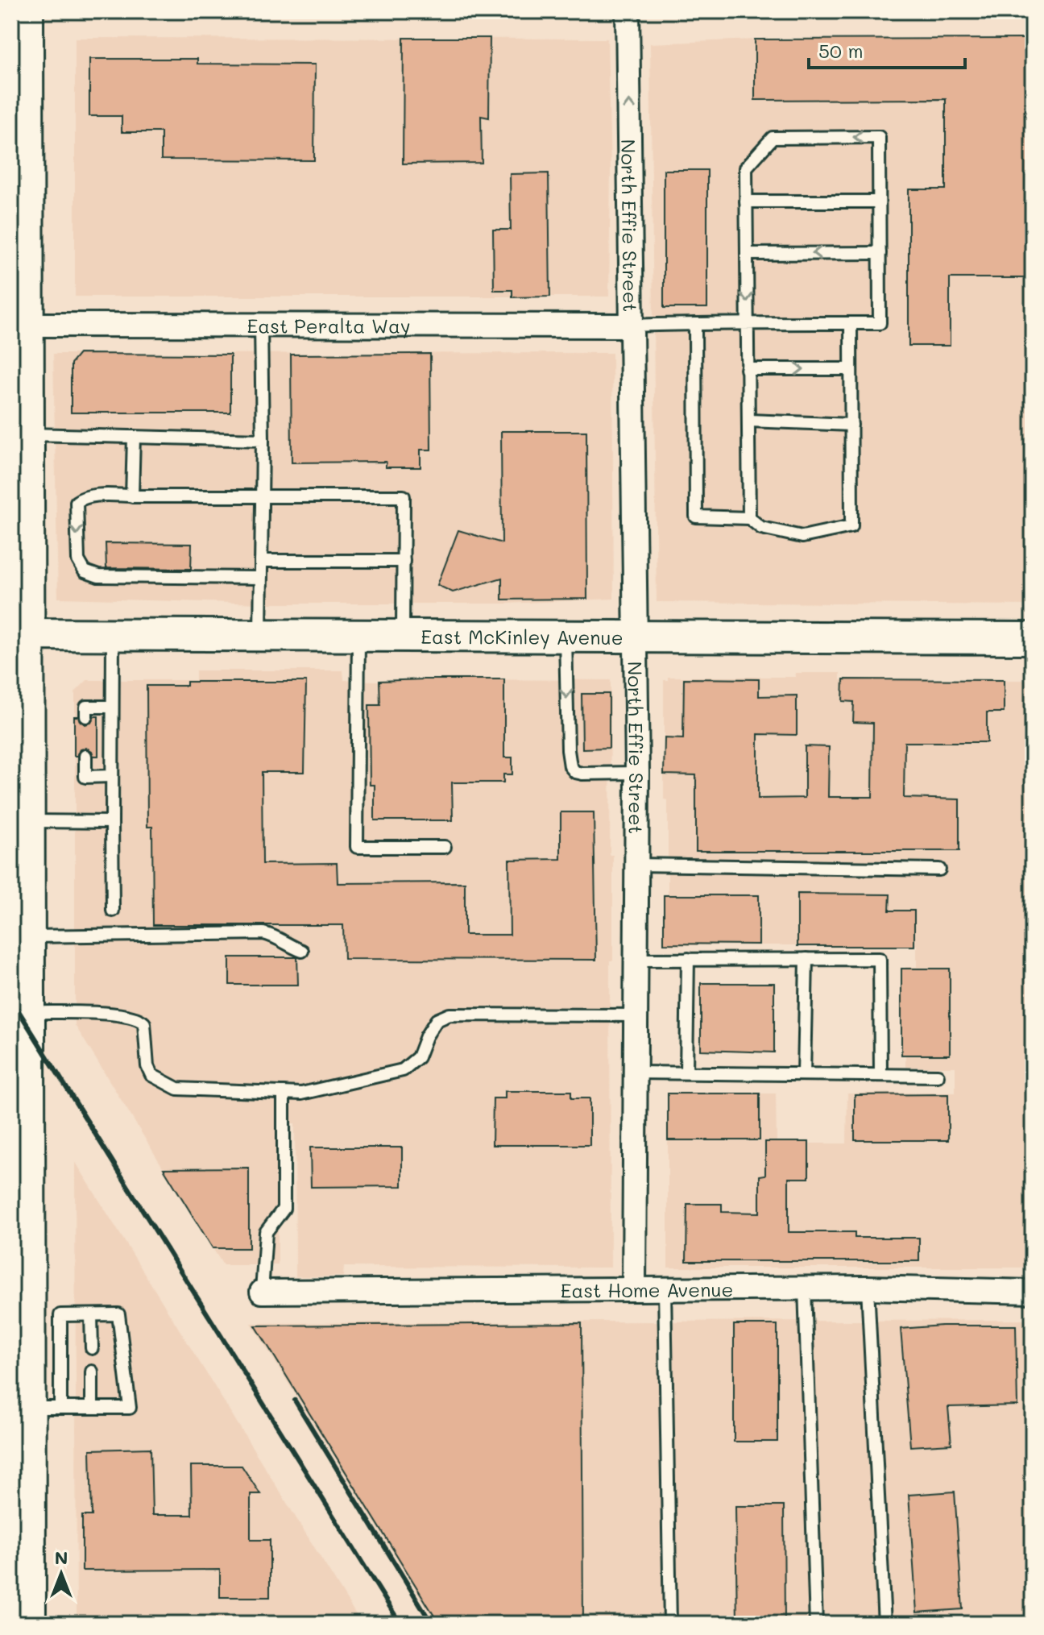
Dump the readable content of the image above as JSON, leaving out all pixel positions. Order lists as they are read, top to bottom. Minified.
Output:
{"streets":{"main road":["East McKinley Avenue"],"street":["North Effie Street","East Peralta Way","East Home Avenue"]},"crossings":[["North Effie Street","East Peralta Way"],["North Effie Street","East McKinley Avenue"],["North Effie Street","East Home Avenue"]],"scale_bar":"50 m","north":"top"}
